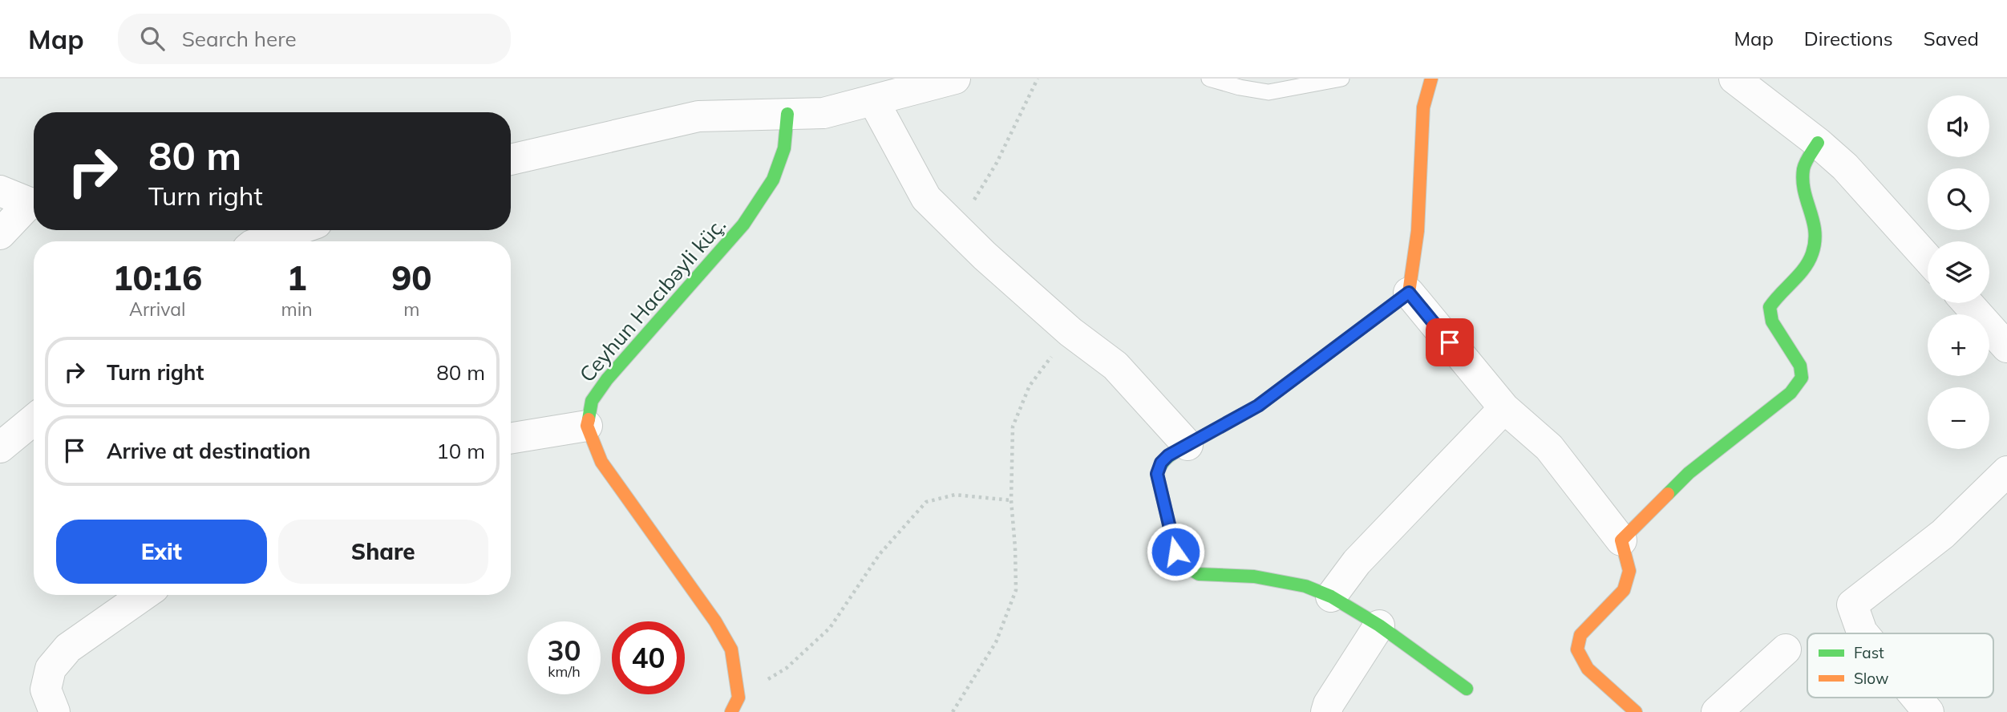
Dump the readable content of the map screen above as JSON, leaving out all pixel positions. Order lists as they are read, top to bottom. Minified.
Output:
{"streets":{"street":["Ceyhun Hacıbəyli küç."]},"legend":["Fast","Slow"],"page":{"header":"Map","search":"Search here","nav":["Map","Directions","Saved"],"map_buttons":["+","−"],"turn":["80 m","Turn right"],"eta":["10:16","Arrival","1","min","90","m"],"list":[{"name":"Turn right","value":"80 m"},{"name":"Arrive at destination","value":"10 m"}],"buttons":["Exit","Share"],"speed":"30 km/h","limit":"40"}}
